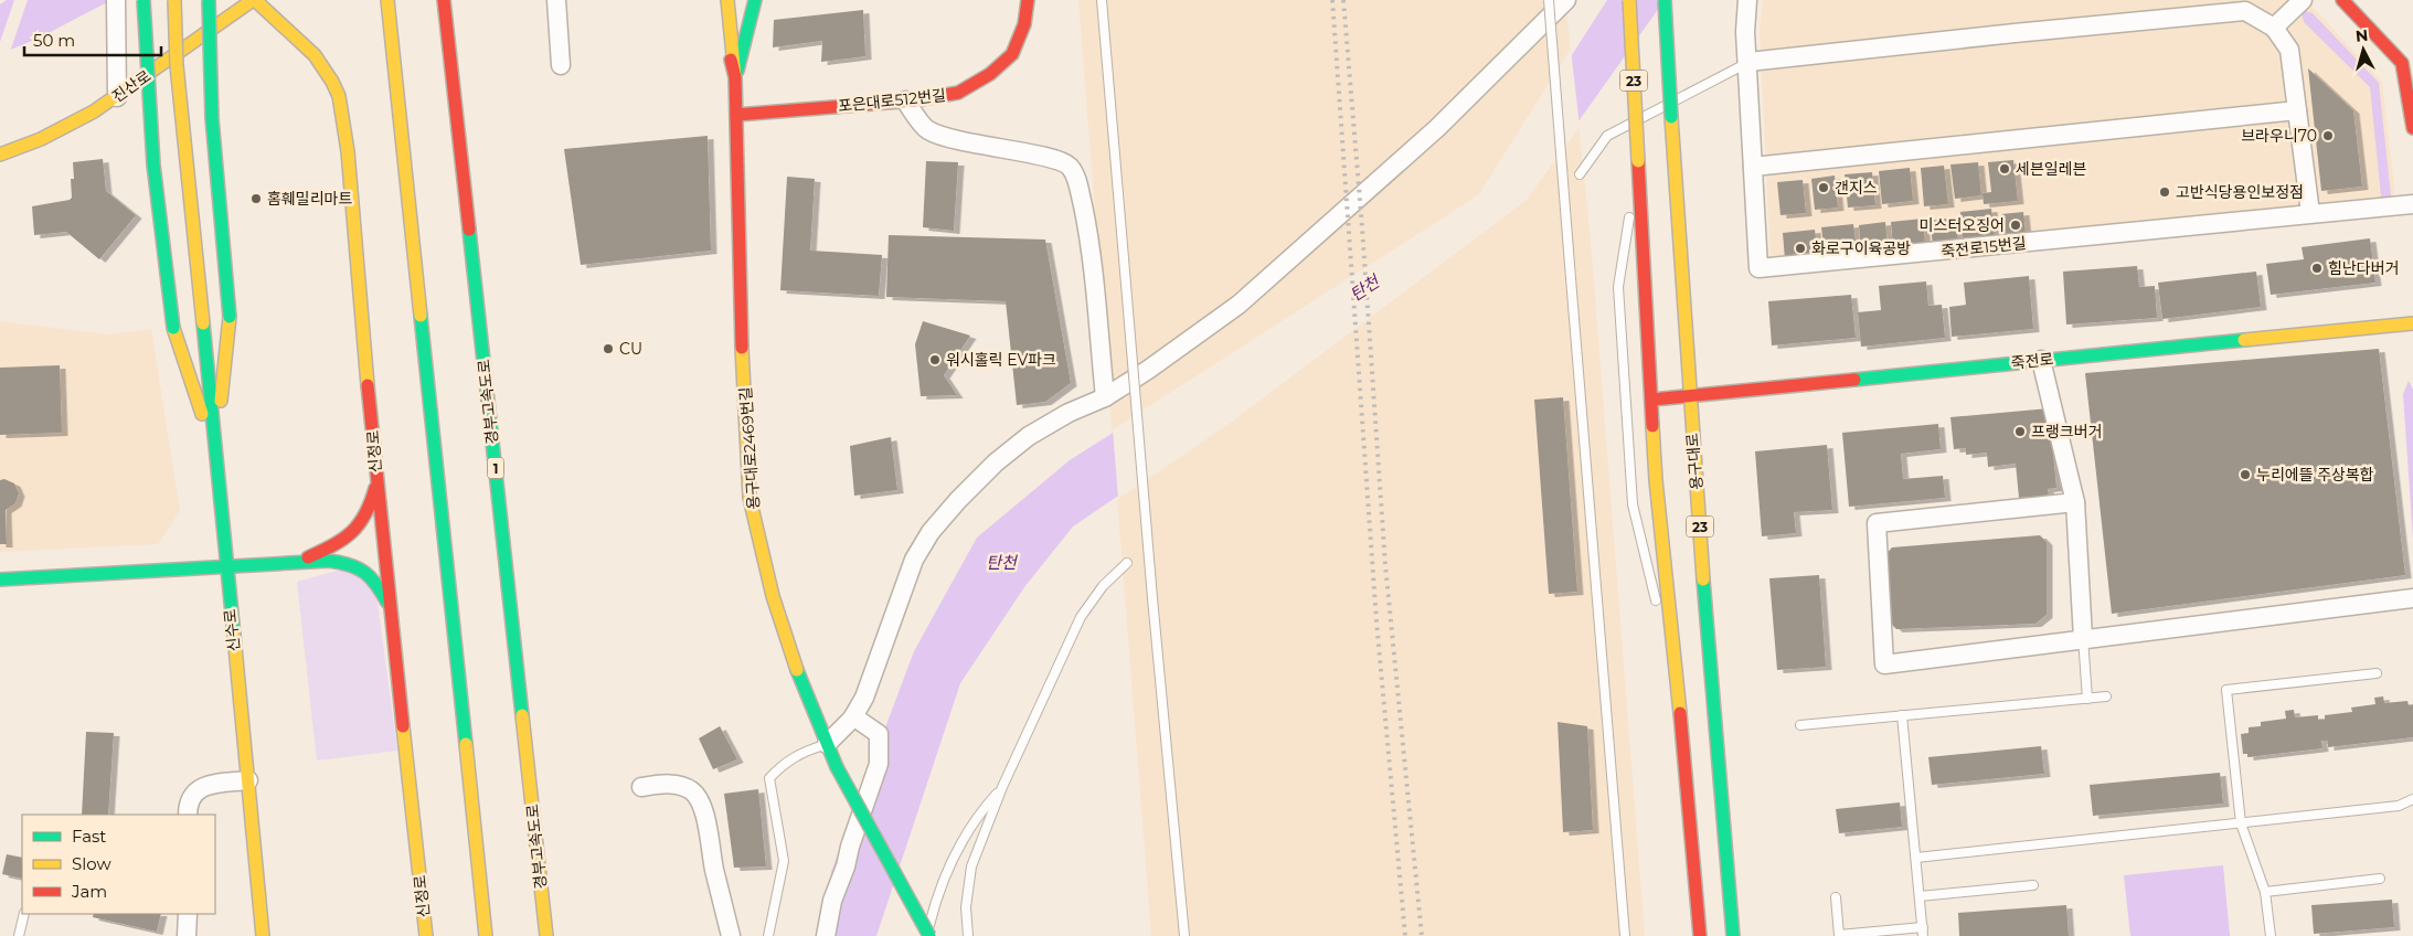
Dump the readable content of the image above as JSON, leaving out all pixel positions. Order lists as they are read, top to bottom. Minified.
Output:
{"streets":{"main road":["23","진산로","포은대로512번길","죽전로","경부고속도로","용구대로2469번길","신정로","용구대로","1","신수로"],"street":["죽전로15번길"]},"crossings":[["23","죽전로"],["진산로","신정로"],["포은대로512번길","용구대로2469번길"],["죽전로","용구대로"]],"water":["탄천"],"places":["브라우니70","세븐일레븐","갠지스","고반식당용인보정점","홈훼밀리마트","미스터오징어","화로구이육공방","힘난다버거","CU","워시홀릭 EV파크","프랭크버거","누리에뜰 주상복합"],"legend":["Fast","Slow","Jam"],"scale_bar":"50 m","north":"top"}
